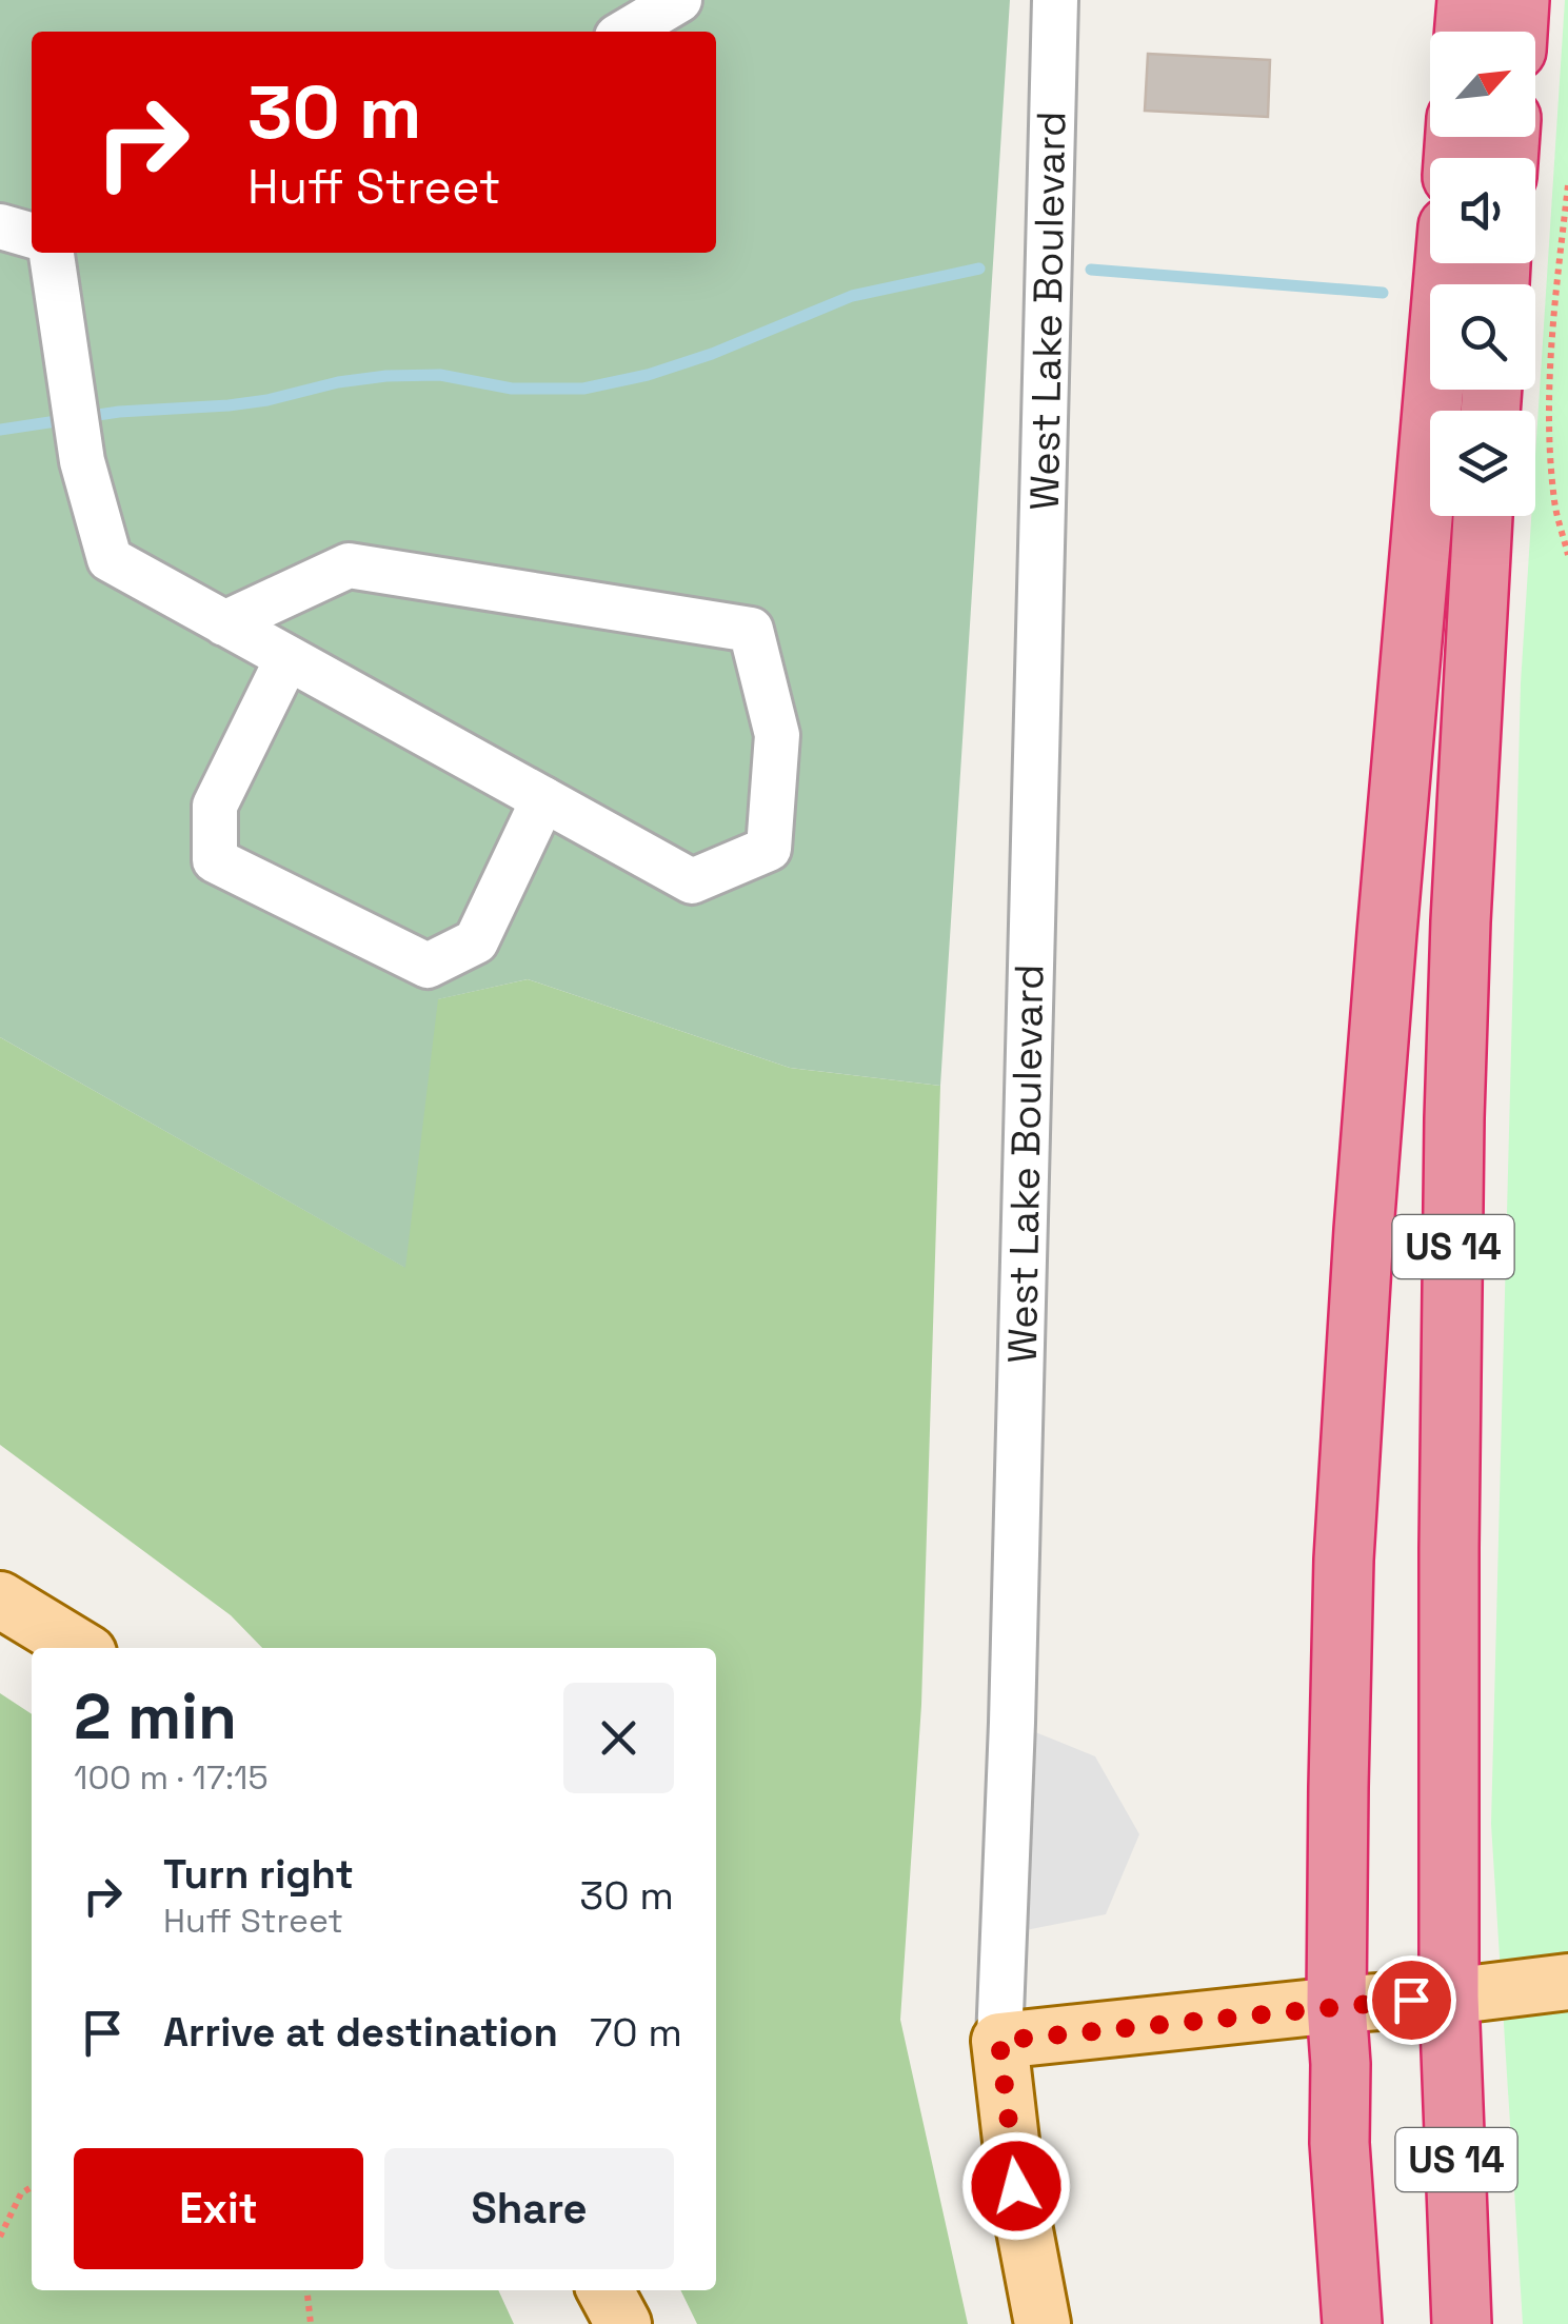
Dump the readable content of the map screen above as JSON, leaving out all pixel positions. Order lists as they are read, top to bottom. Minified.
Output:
{"streets":{"highway":["US 14"],"main road":["West Lake Boulevard"]},"north":"top right","page":{"turn":["30 m","Huff Street"],"heading":["2 min","100 m · 17:15"],"list":[{"name":"Turn right","note":"Huff Street","value":"30 m"},{"name":"Arrive at destination","value":"70 m"}],"buttons":["Exit","Share"]}}
